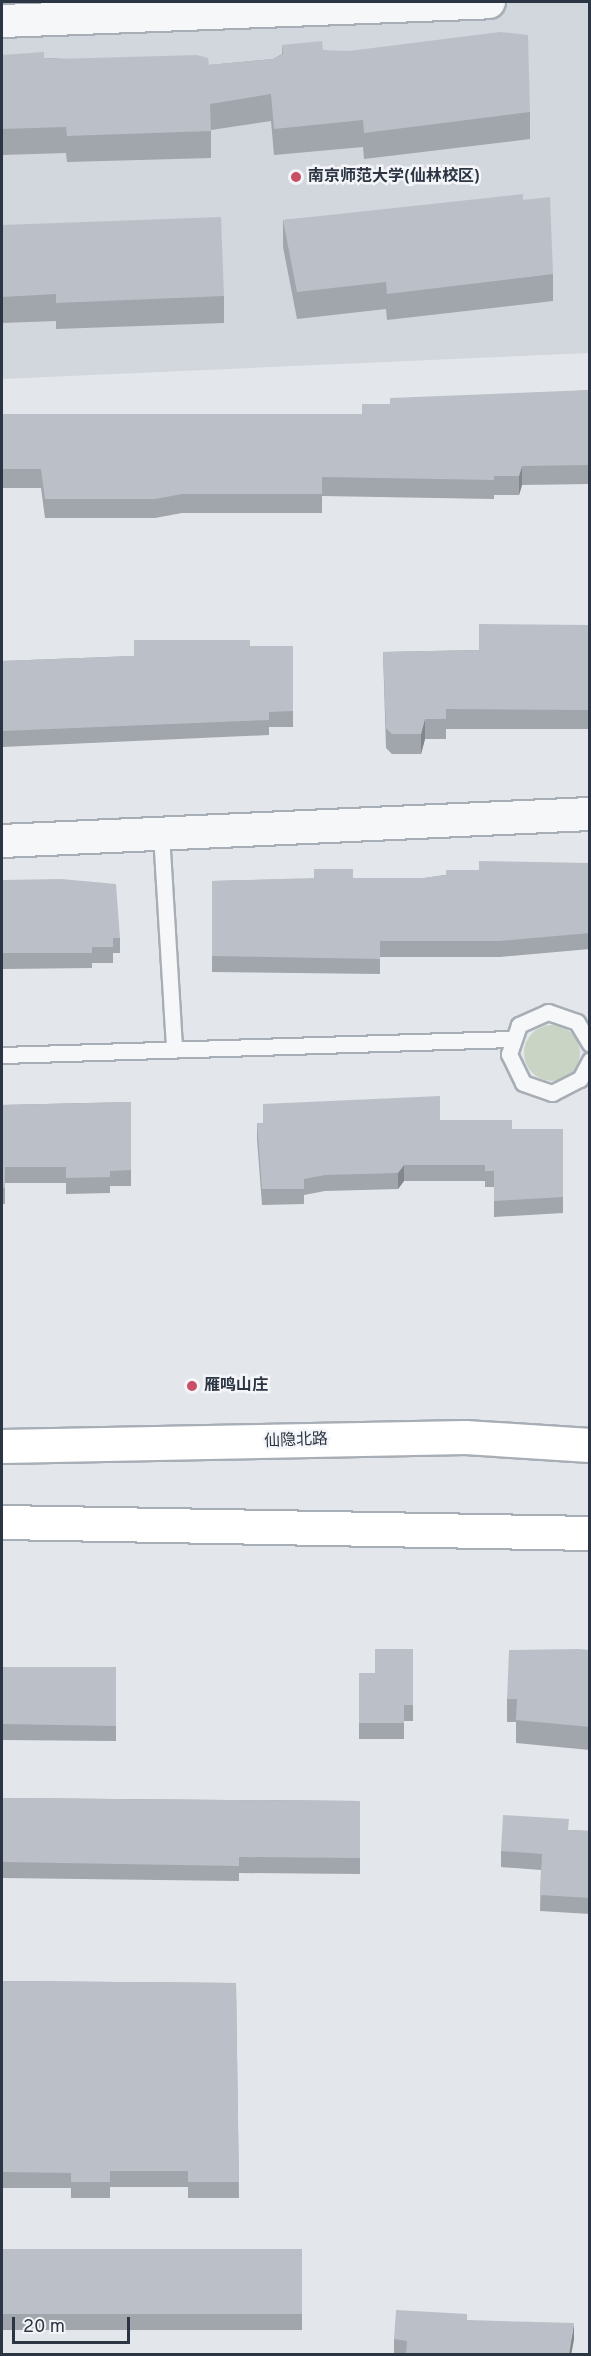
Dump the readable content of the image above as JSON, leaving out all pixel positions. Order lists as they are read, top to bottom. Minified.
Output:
{"streets":{"main road":["仙隐北路"]},"places":["南京师范大学(仙林校区)","雁鸣山庄"],"scale_bar":"20 m"}
